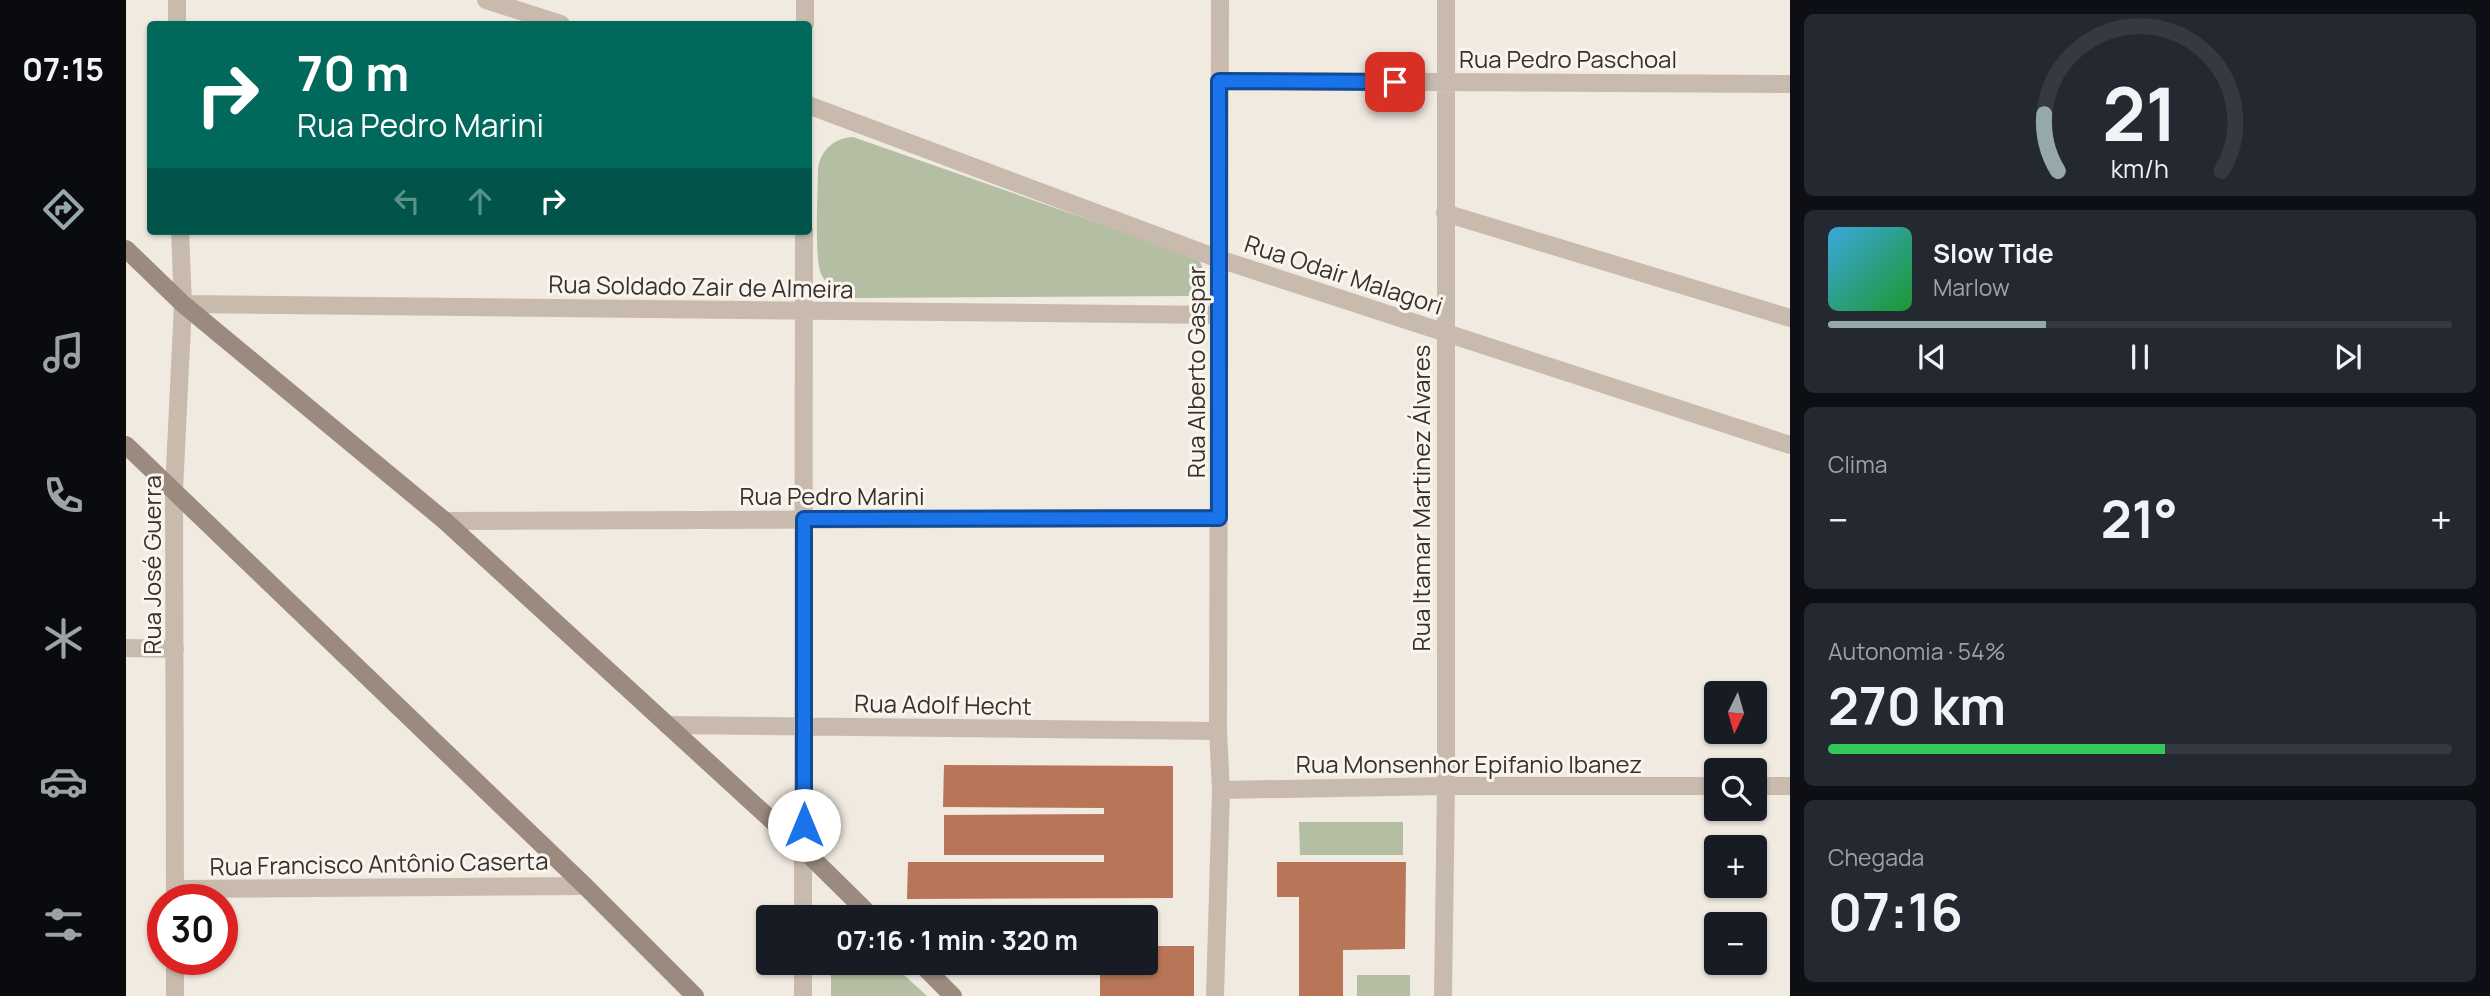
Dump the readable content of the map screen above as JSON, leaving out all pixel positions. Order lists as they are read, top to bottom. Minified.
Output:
{"streets":{"street":["Rua Pedro Paschoal","Rua Odair Malagori","Rua Soldado Zair de Almeira","Rua Alberto Gaspar","Rua Pedro Marini","Rua Itamar Martinez Álvares","Rua José Guerra","Rua Adolf Hecht","Rua Monsenhor Epifanio Ibanez","Rua Francisco Antônio Caserta"]},"crossings":[["Rua Pedro Paschoal","Rua Alberto Gaspar"],["Rua Pedro Paschoal","Rua Itamar Martinez Álvares"],["Rua Odair Malagori","Rua Alberto Gaspar"],["Rua Odair Malagori","Rua Itamar Martinez Álvares"],["Rua Soldado Zair de Almeira","Rua Alberto Gaspar"],["Rua Soldado Zair de Almeira","Rua José Guerra"],["Rua Alberto Gaspar","Rua Pedro Marini"],["Rua Alberto Gaspar","Rua Adolf Hecht"],["Rua Alberto Gaspar","Rua Monsenhor Epifanio Ibanez"],["Rua Itamar Martinez Álvares","Rua Monsenhor Epifanio Ibanez"]],"north":"bottom","page":{"tabs":"07:15","turn":["70 m","Rua Pedro Marini"],"song":["Slow Tide","Marlow"],"tile":["Clima",["Autonomia · 54%","270 km"],["Chegada","07:16"]],"heat":["−","21°","+"],"map_buttons":["+","−"],"limit":"30","trip":"07:16 · 1 min · 320 m","gauge":["21","km/h"]}}
